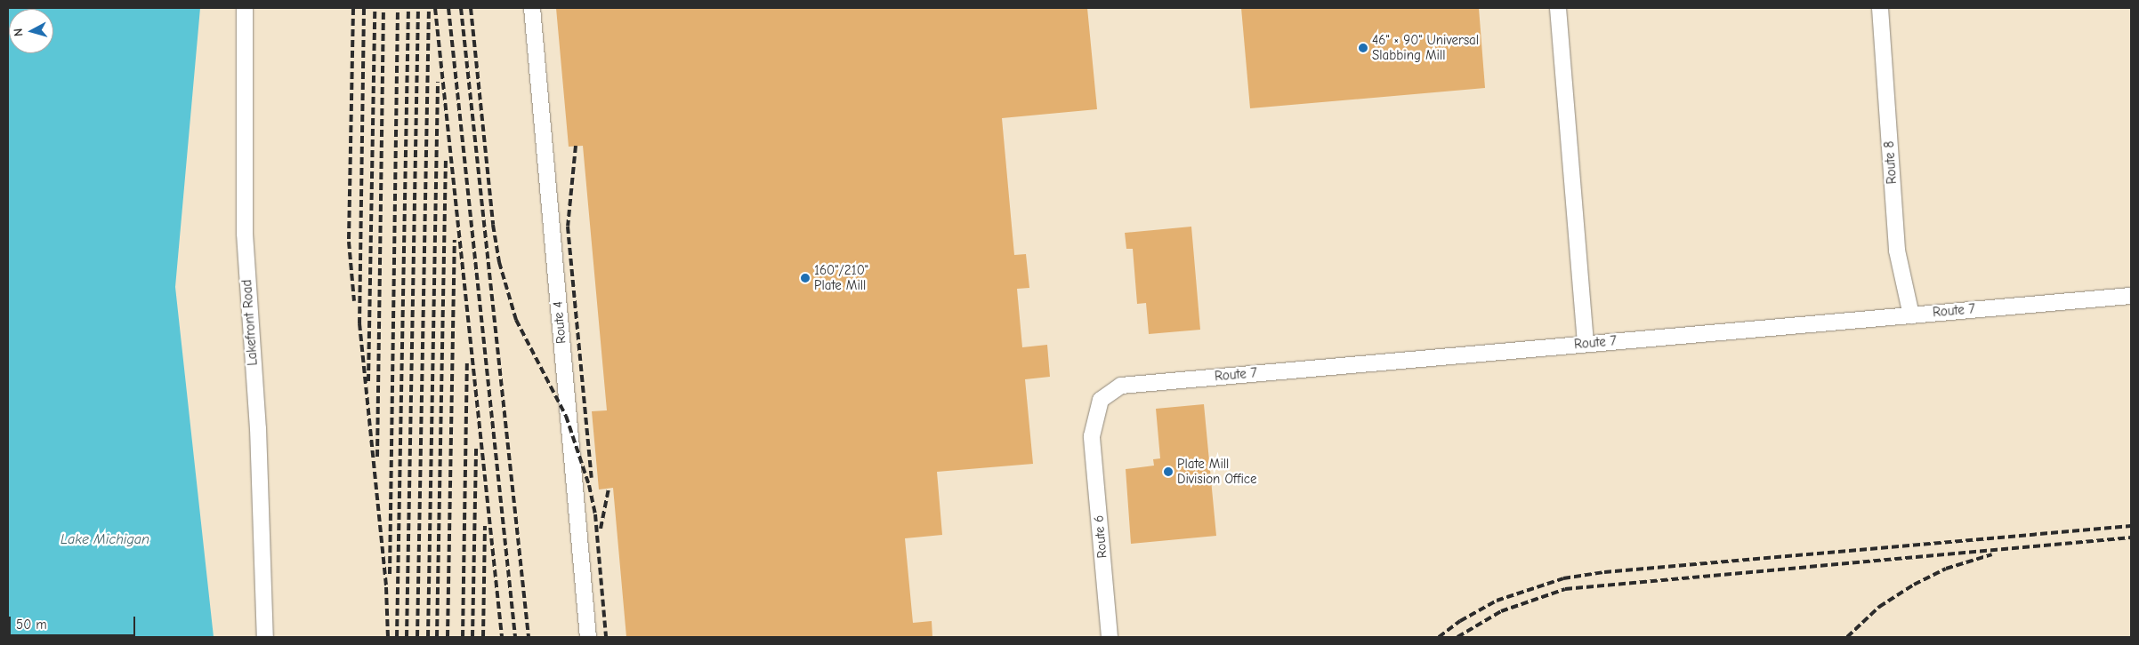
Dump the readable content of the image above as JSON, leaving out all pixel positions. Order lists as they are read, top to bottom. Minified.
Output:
{"streets":{"street":["Route 8","Route 7","Lakefront Road","Route 4","Route 6"]},"crossings":[["Route 8","Route 7"],["Route 7","Route 6"]],"water":["Lake Michigan"],"places":["46\" × 90\" Universal Slabbing Mill","160\"/210\" Plate Mill","Plate Mill Division Office"],"scale_bar":"50 m","north":"left"}
